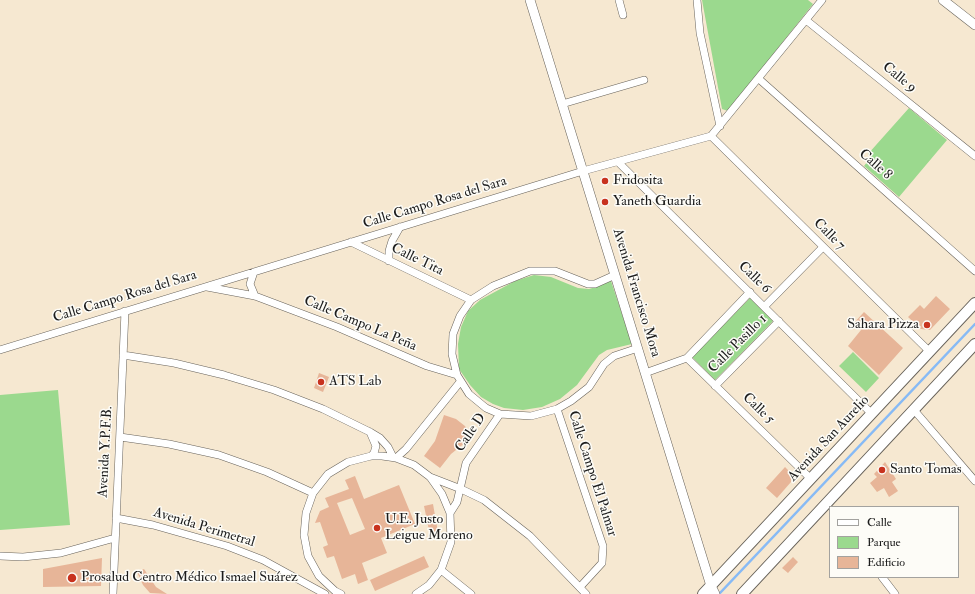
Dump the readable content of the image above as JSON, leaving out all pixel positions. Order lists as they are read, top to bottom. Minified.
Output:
{"streets":{"main road":["Avenida San Aurelio"],"street":["Calle 9","Calle 8","Calle Campo Rosa del Sara","Calle 7","Calle Tita","Calle 6","Avenida Francisco Mora","Calle Campo La Peña","Calle Pasillo 1","Calle 5","Calle D","Avenida Y.P.F.B.","Calle Campo El Palmar","Avenida Perimetral"]},"crossings":[["Calle Campo Rosa del Sara","Calle 7"],["Calle Campo Rosa del Sara","Calle Tita"],["Calle Campo Rosa del Sara","Calle 6"],["Calle Campo Rosa del Sara","Avenida Francisco Mora"],["Calle Campo Rosa del Sara","Calle Campo La Peña"],["Calle Campo Rosa del Sara","Avenida Y.P.F.B."],["Calle 7","Calle Pasillo 1"],["Calle 7","Avenida San Aurelio"],["Calle 6","Calle Pasillo 1"],["Calle 6","Avenida San Aurelio"],["Avenida Francisco Mora","Calle Pasillo 1"],["Avenida Francisco Mora","Avenida San Aurelio"],["Calle Pasillo 1","Calle 5"],["Calle 5","Avenida San Aurelio"],["Avenida Y.P.F.B.","Avenida Perimetral"]],"places":["Fridosita","Yaneth Guardia","Sahara Pizza","ATS Lab","Santo Tomas","U.E. Justo Leigue Moreno","Prosalud Centro Médico Ismael Suárez"],"legend":["Calle","Parque","Edificio"]}
